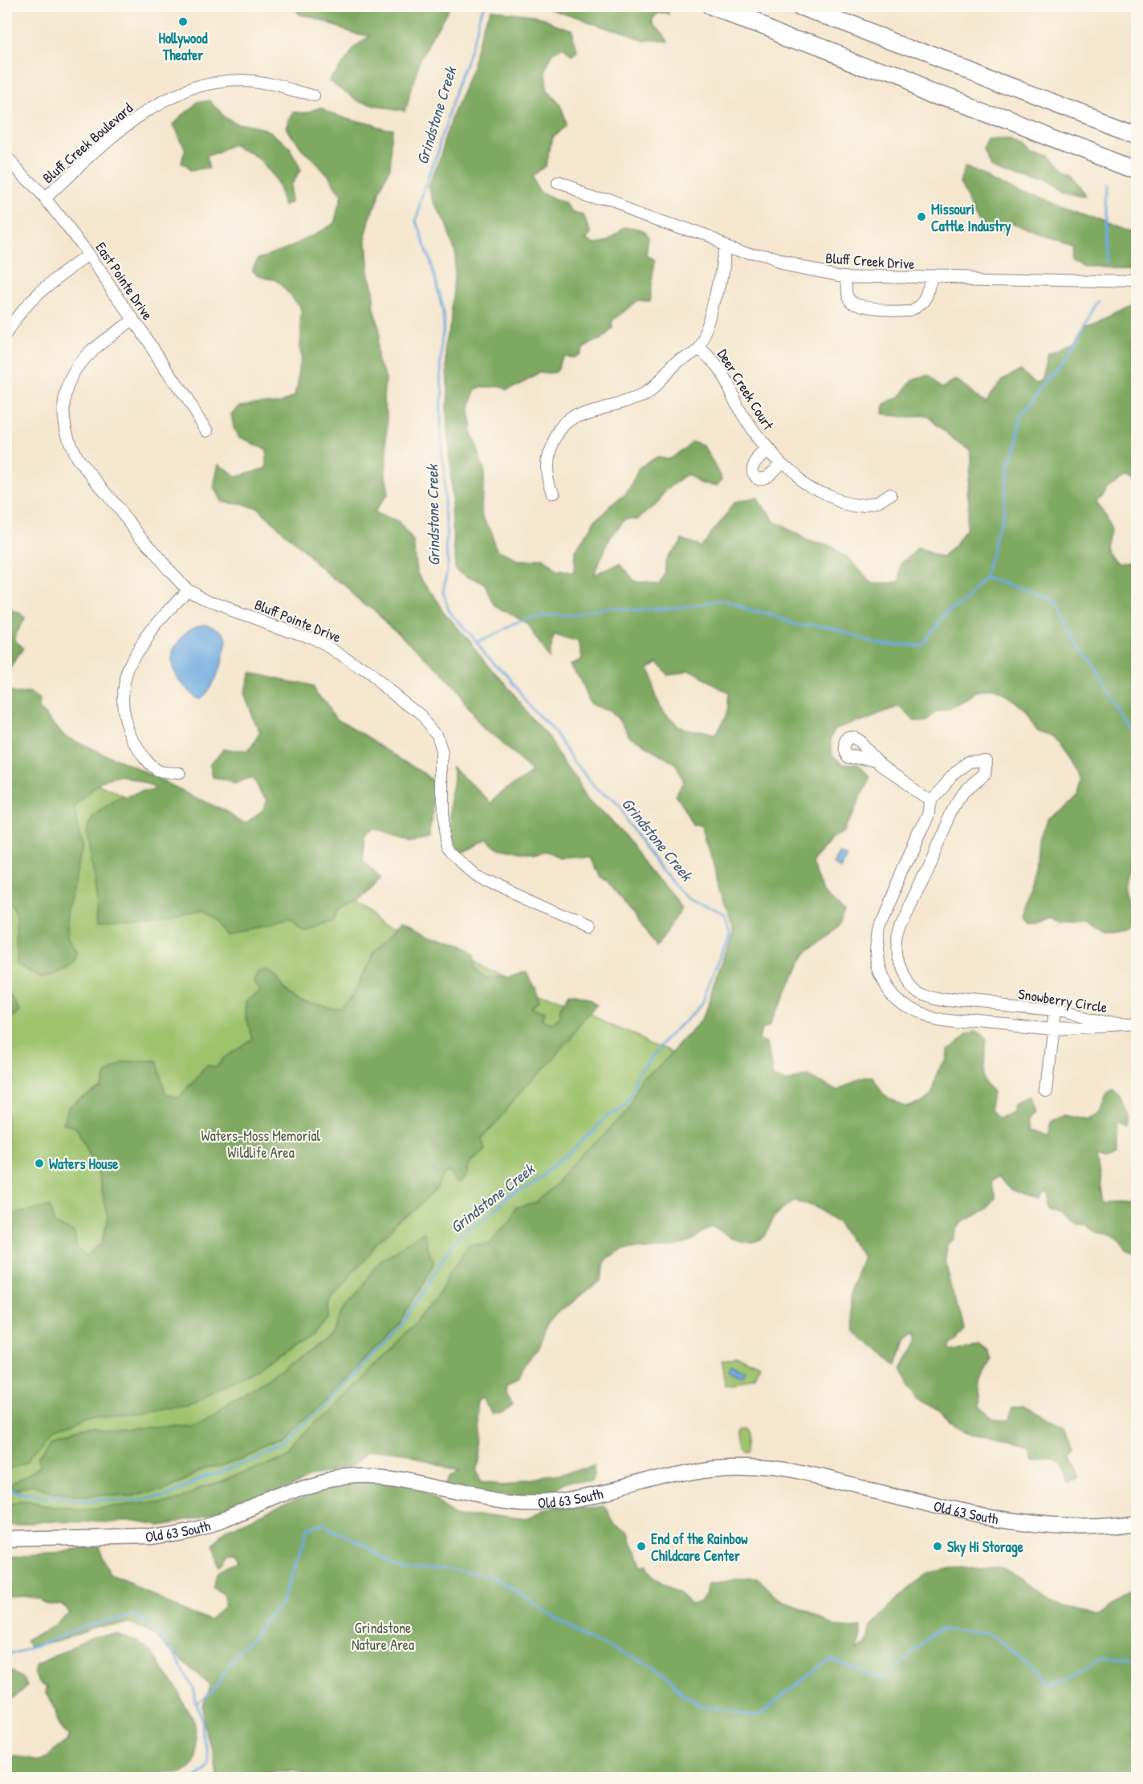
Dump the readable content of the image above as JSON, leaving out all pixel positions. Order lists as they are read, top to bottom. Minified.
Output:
{"streets":{"main road":["Old 63 South"],"street":["Bluff Creek Boulevard","Bluff Creek Drive","East Pointe Drive","Deer Creek Court","Bluff Pointe Drive","Snowberry Circle"]},"crossings":[["Bluff Creek Boulevard","East Pointe Drive"],["East Pointe Drive","Bluff Pointe Drive"]],"water":["Grindstone Creek"],"parks":["Waters-Moss Memorial Wildlife Area","Grindstone Nature Area"],"places":["Hollywood Theater","Missouri Cattle Industry","Waters House","End of the Rainbow Childcare Center","Sky Hi Storage"]}
